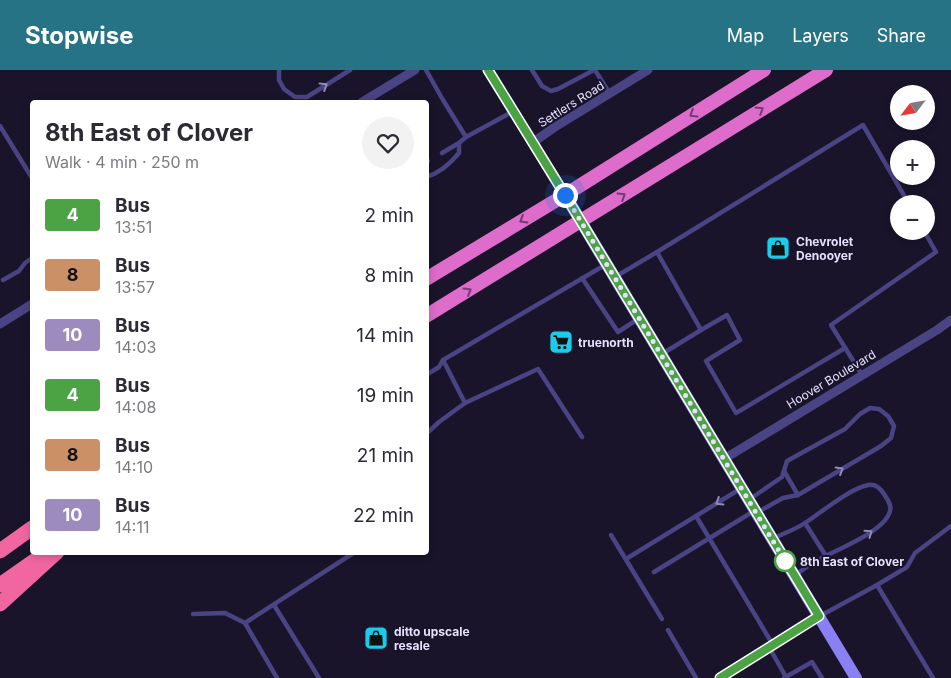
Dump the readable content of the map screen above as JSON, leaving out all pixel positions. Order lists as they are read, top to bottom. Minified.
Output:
{"streets":{"street":["Settlers Road","Hoover Boulevard"]},"places":{"shop":["Chevrolet Denooyer","ditto upscale resale"],"supermarket":["truenorth"],"other":["8th East of Clover"]},"lines":["bus line 4"],"north":"bottom left","page":{"header":"Stopwise","nav":["Map","Layers","Share"],"map_buttons":["+","−"],"heading":["8th East of Clover","Walk · 4 min · 250 m"],"list":[{"mark":"4","name":"Bus","note":"13:51","value":"2 min"},{"mark":"8","name":"Bus","note":"13:57","value":"8 min"},{"mark":"10","name":"Bus","note":"14:03","value":"14 min"},{"mark":"4","name":"Bus","note":"14:08","value":"19 min"},{"mark":"8","name":"Bus","note":"14:10","value":"21 min"},{"mark":"10","name":"Bus","note":"14:11","value":"22 min"}]}}
